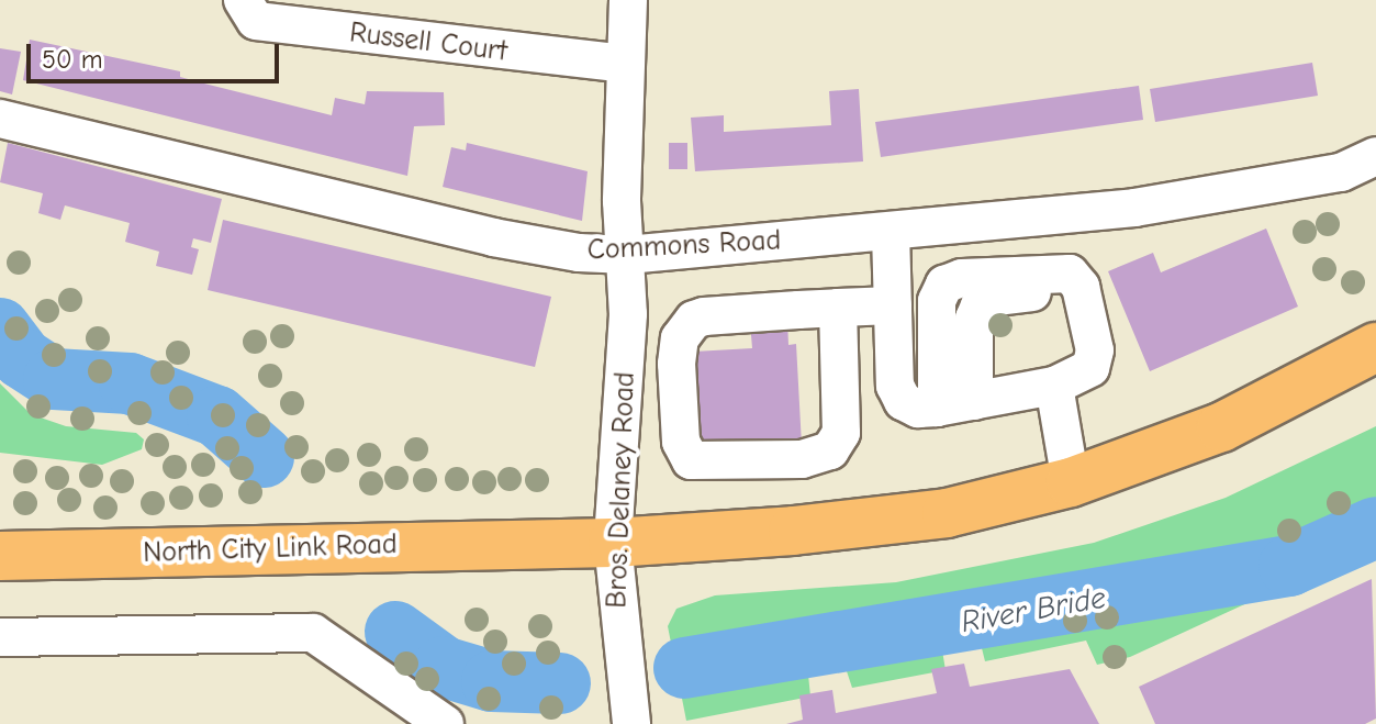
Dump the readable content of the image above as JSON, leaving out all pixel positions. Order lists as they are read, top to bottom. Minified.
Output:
{"streets":{"highway":["North City Link Road"],"street":["Russell Court","Commons Road","Bros. Delaney Road"]},"crossings":[["Russell Court","Bros. Delaney Road"],["Commons Road","Bros. Delaney Road"],["Bros. Delaney Road","North City Link Road"]],"water":["River Bride"],"scale_bar":"50 m"}
